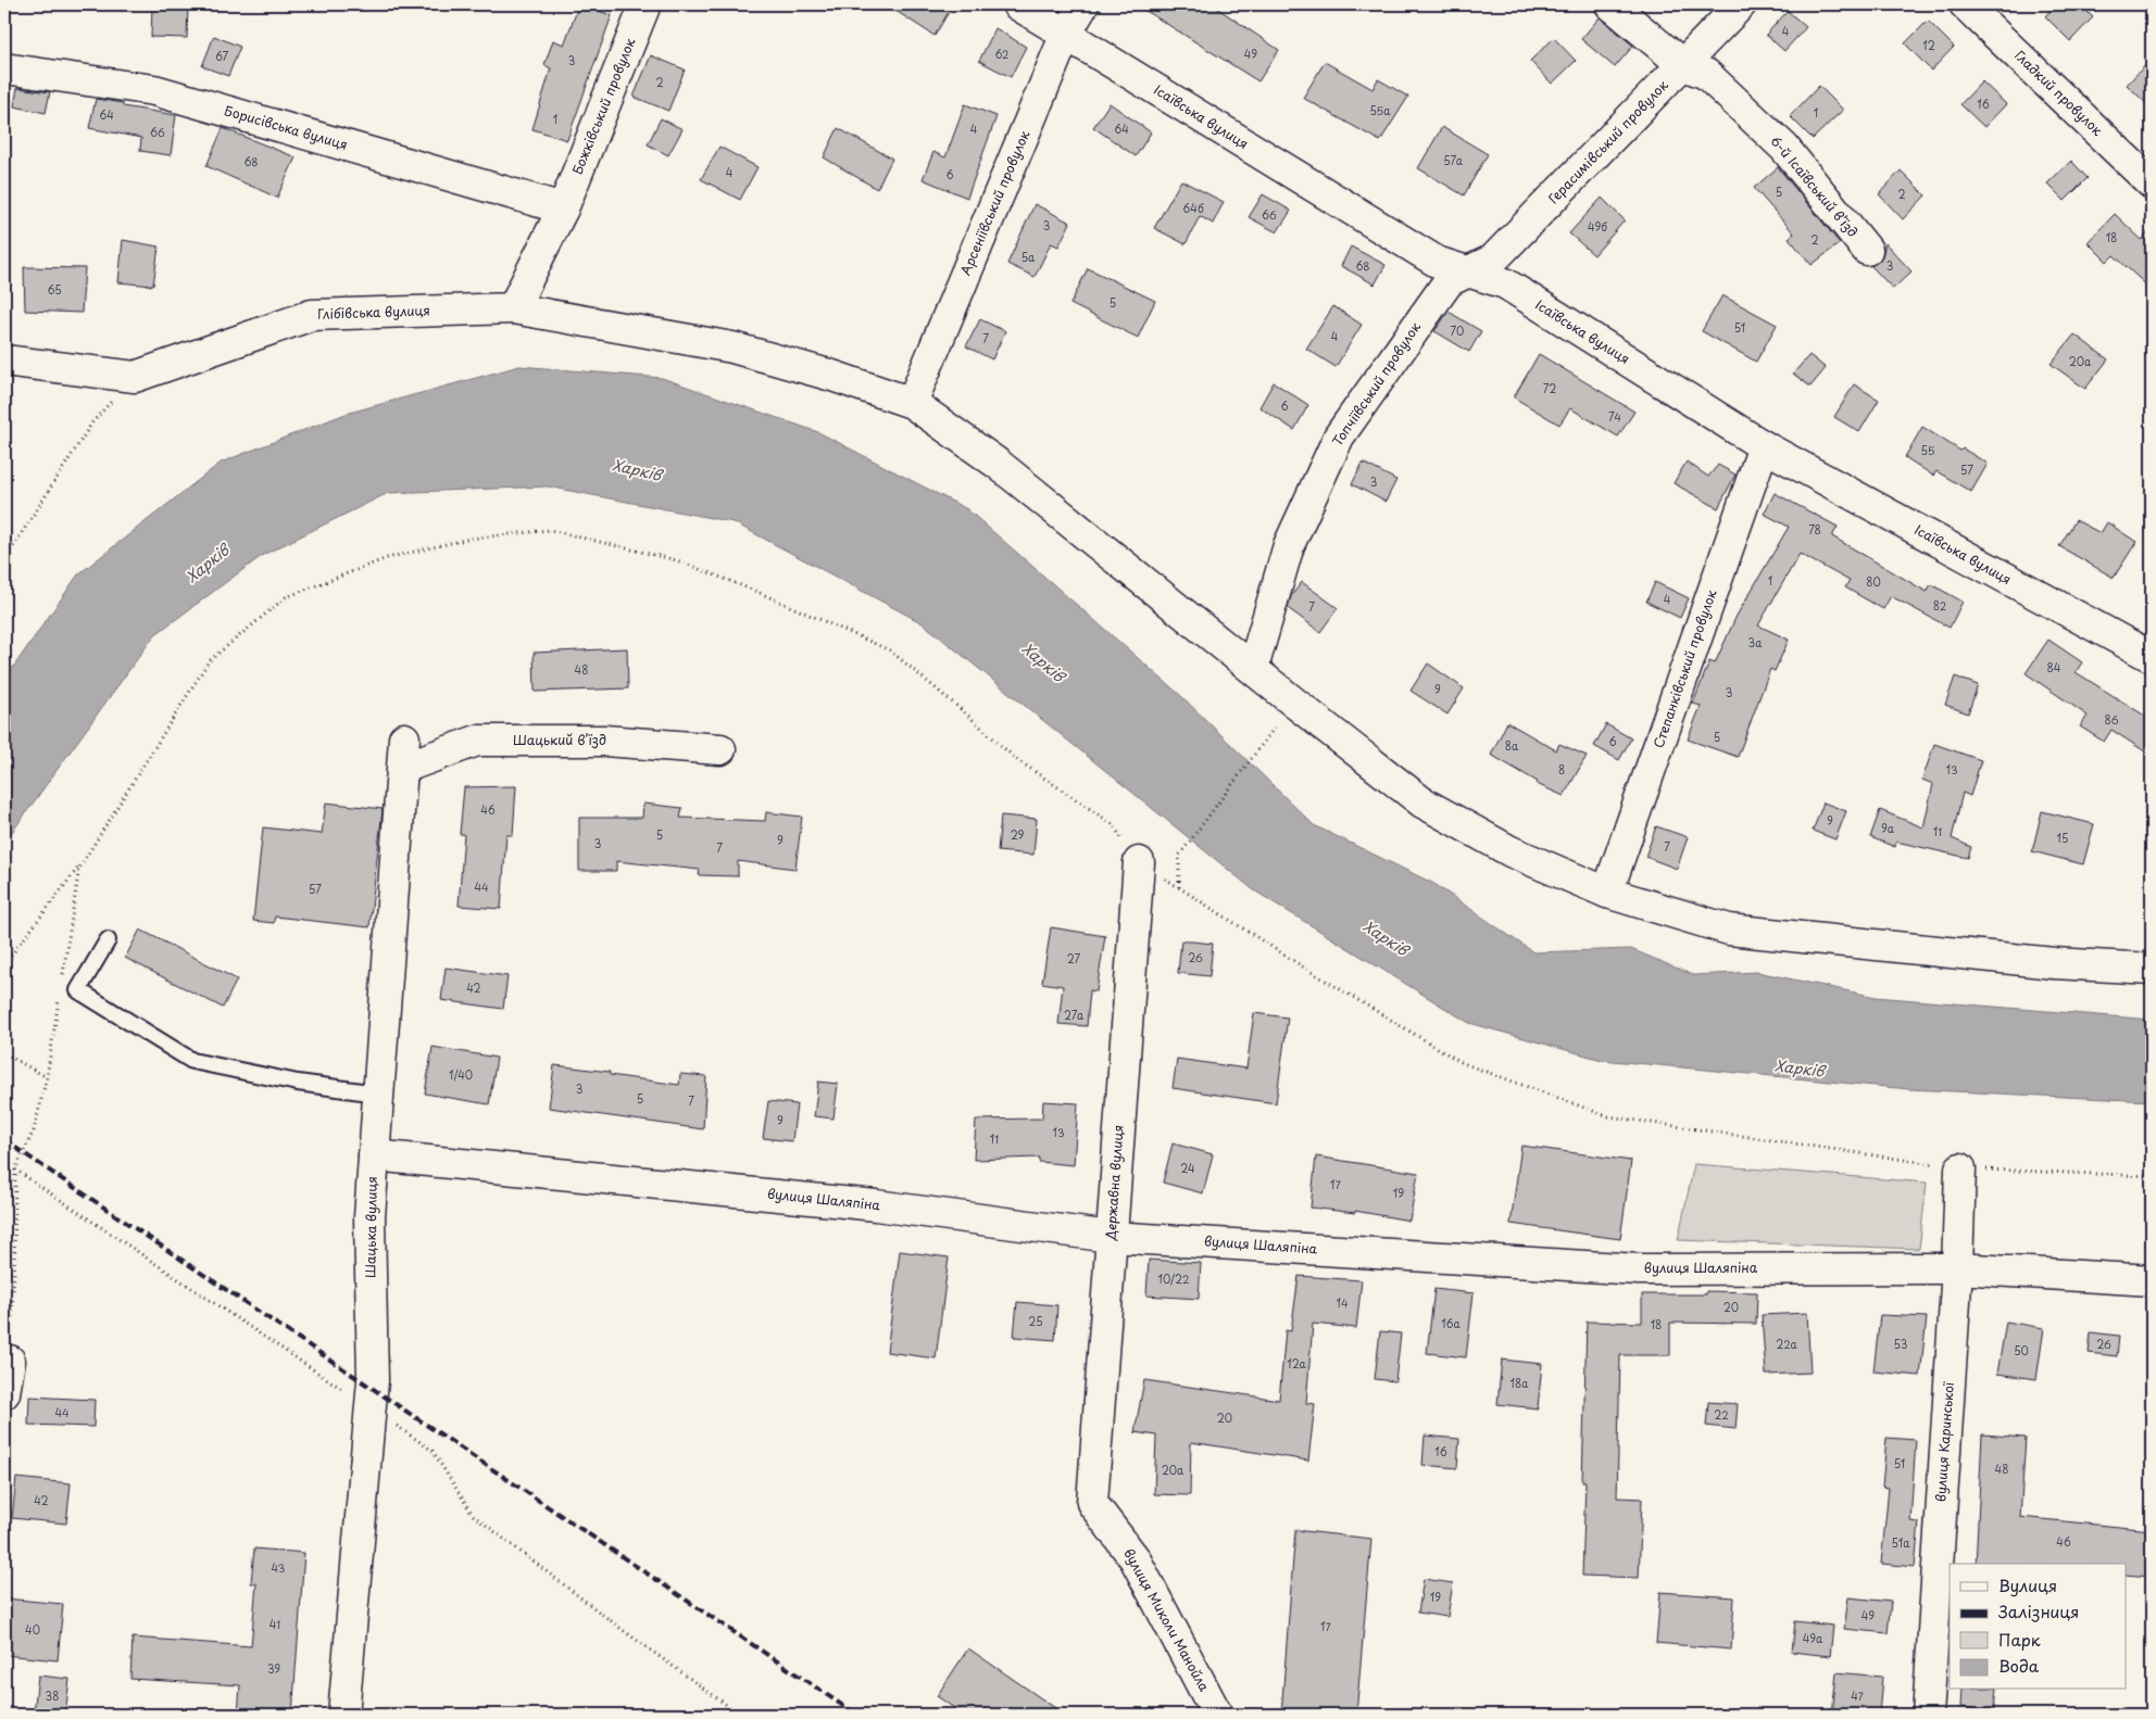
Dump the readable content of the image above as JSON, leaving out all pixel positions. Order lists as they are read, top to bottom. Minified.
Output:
{"streets":{"street":["Гладкий провулок","Божківський провулок","Ісаївська вулиця","Борисівська вулиця","Герасимівський провулок","6-й Ісаївський в’їзд","Арсеніївський провулок","Глібівська вулиця","Топчіївський провулок","Степанківський провулок","Шацький в’їзд","Державна вулиця","вулиця Шаляпіна","Шацька вулиця","вулиця Каринської","вулиця Миколи Манойла"]},"crossings":[["Божківський провулок","Борисівська вулиця"],["Ісаївська вулиця","Герасимівський провулок"],["Ісаївська вулиця","Арсеніївський провулок"],["Ісаївська вулиця","Топчіївський провулок"],["Ісаївська вулиця","Степанківський провулок"],["Герасимівський провулок","6-й Ісаївський в’їзд"],["Герасимівський провулок","Топчіївський провулок"],["Арсеніївський провулок","Глібівська вулиця"],["Глібівська вулиця","Топчіївський провулок"],["Глібівська вулиця","Степанківський провулок"],["Шацький в’їзд","Шацька вулиця"],["Державна вулиця","вулиця Шаляпіна"],["Державна вулиця","вулиця Миколи Манойла"],["вулиця Шаляпіна","Шацька вулиця"],["вулиця Шаляпіна","вулиця Каринської"]],"water":["Харків"],"house_numbers":["4","12","62","49","67","3","2","16","55а","1","64","1","4","64","66","57а","68","4","6","5","2","64б","66","3","49б","18","2","5а","68","3","65","5","51","70","4","7","20а","72","6","74","55","57","3","78","1","80","4","82","7","3а","84","48","9","3","86","5","6","8а","8","13","46","9","9а","11","5","29","15","9","3","7","7","44","57","26","27","42","27а","1/40","3","5","7","9","13","11","24","17","19","10/22","14","20","25","16а","18","22а","53","26","50","12а","18а","44","22","20","16","51","48","20а","42","46","51а","43","19","49","41","17","40","49а","39","38","47"],"legend":["Вулиця","Залізниця","Парк","Вода"]}
